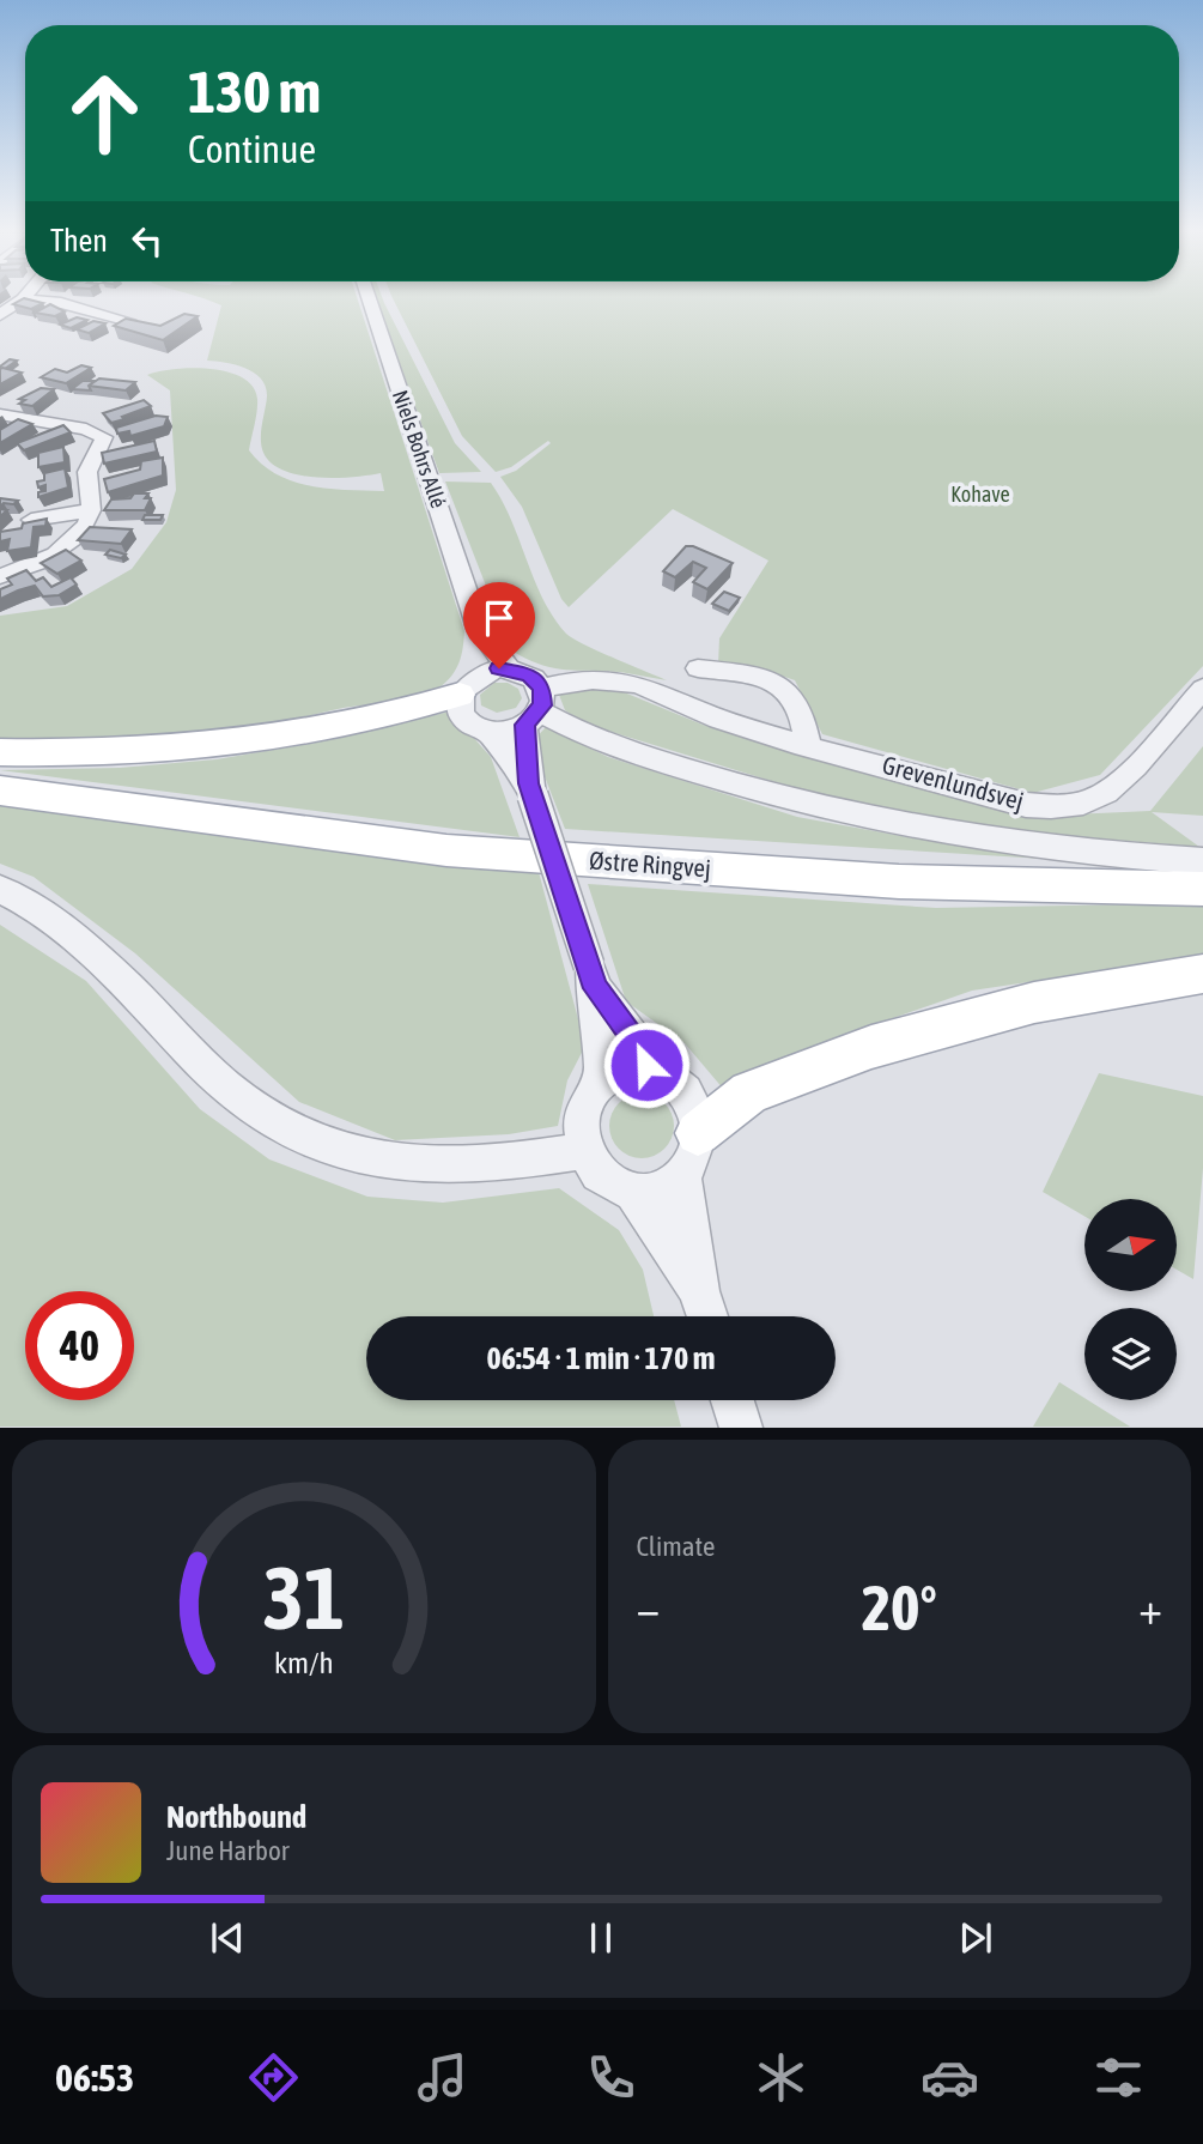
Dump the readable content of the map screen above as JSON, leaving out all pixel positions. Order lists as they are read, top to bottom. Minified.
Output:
{"streets":{"main road":["Østre Ringvej"],"street":["Niels Bohrs Allé","Grevenlundsvej"]},"crossings":[["Niels Bohrs Allé","Grevenlundsvej"]],"parks":["Kohave"],"north":"right","page":{"turn":["130 m","Continue"],"then":"Then","limit":"40","trip":"06:54 · 1 min · 170 m","tile":"Climate","heat":["−","20°","+"],"song":["Northbound","June Harbor"],"tabs":"06:53","gauge":["31","km/h"]}}
